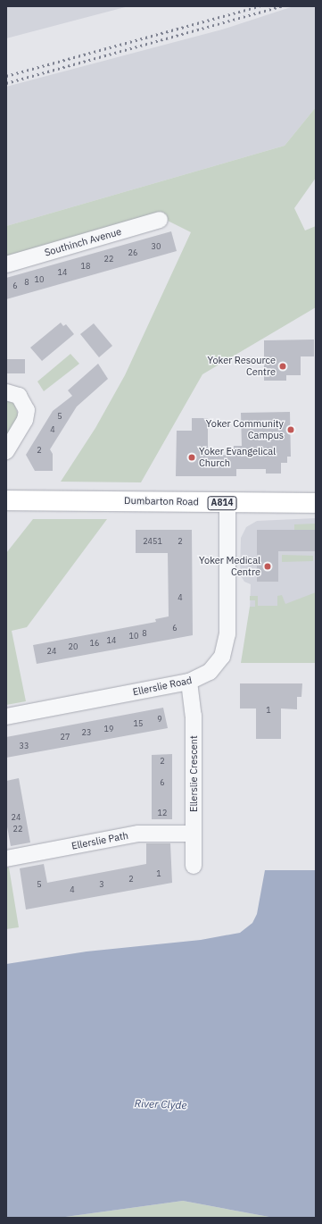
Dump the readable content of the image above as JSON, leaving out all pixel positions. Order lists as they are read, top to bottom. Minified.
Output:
{"streets":{"main road":["Dumbarton Road","A814"],"street":["Southinch Avenue","Ellerslie Road","Ellerslie Crescent","Ellerslie Path"]},"crossings":[["Dumbarton Road","Ellerslie Road"],["Ellerslie Road","Ellerslie Crescent"],["Ellerslie Crescent","Ellerslie Path"]],"water":["River Clyde"],"places":["Yoker Resource Centre","Yoker Community Campus","Yoker Evangelical Church","Yoker Medical Centre"],"house_numbers":["30","26","22","18","14","10","8","6","5","4","2","2451","2","4","6","8","10","14","16","20","24","1","9","15","19","23","27","33","2","6","12","24","22","1","2","5","3","4"]}
